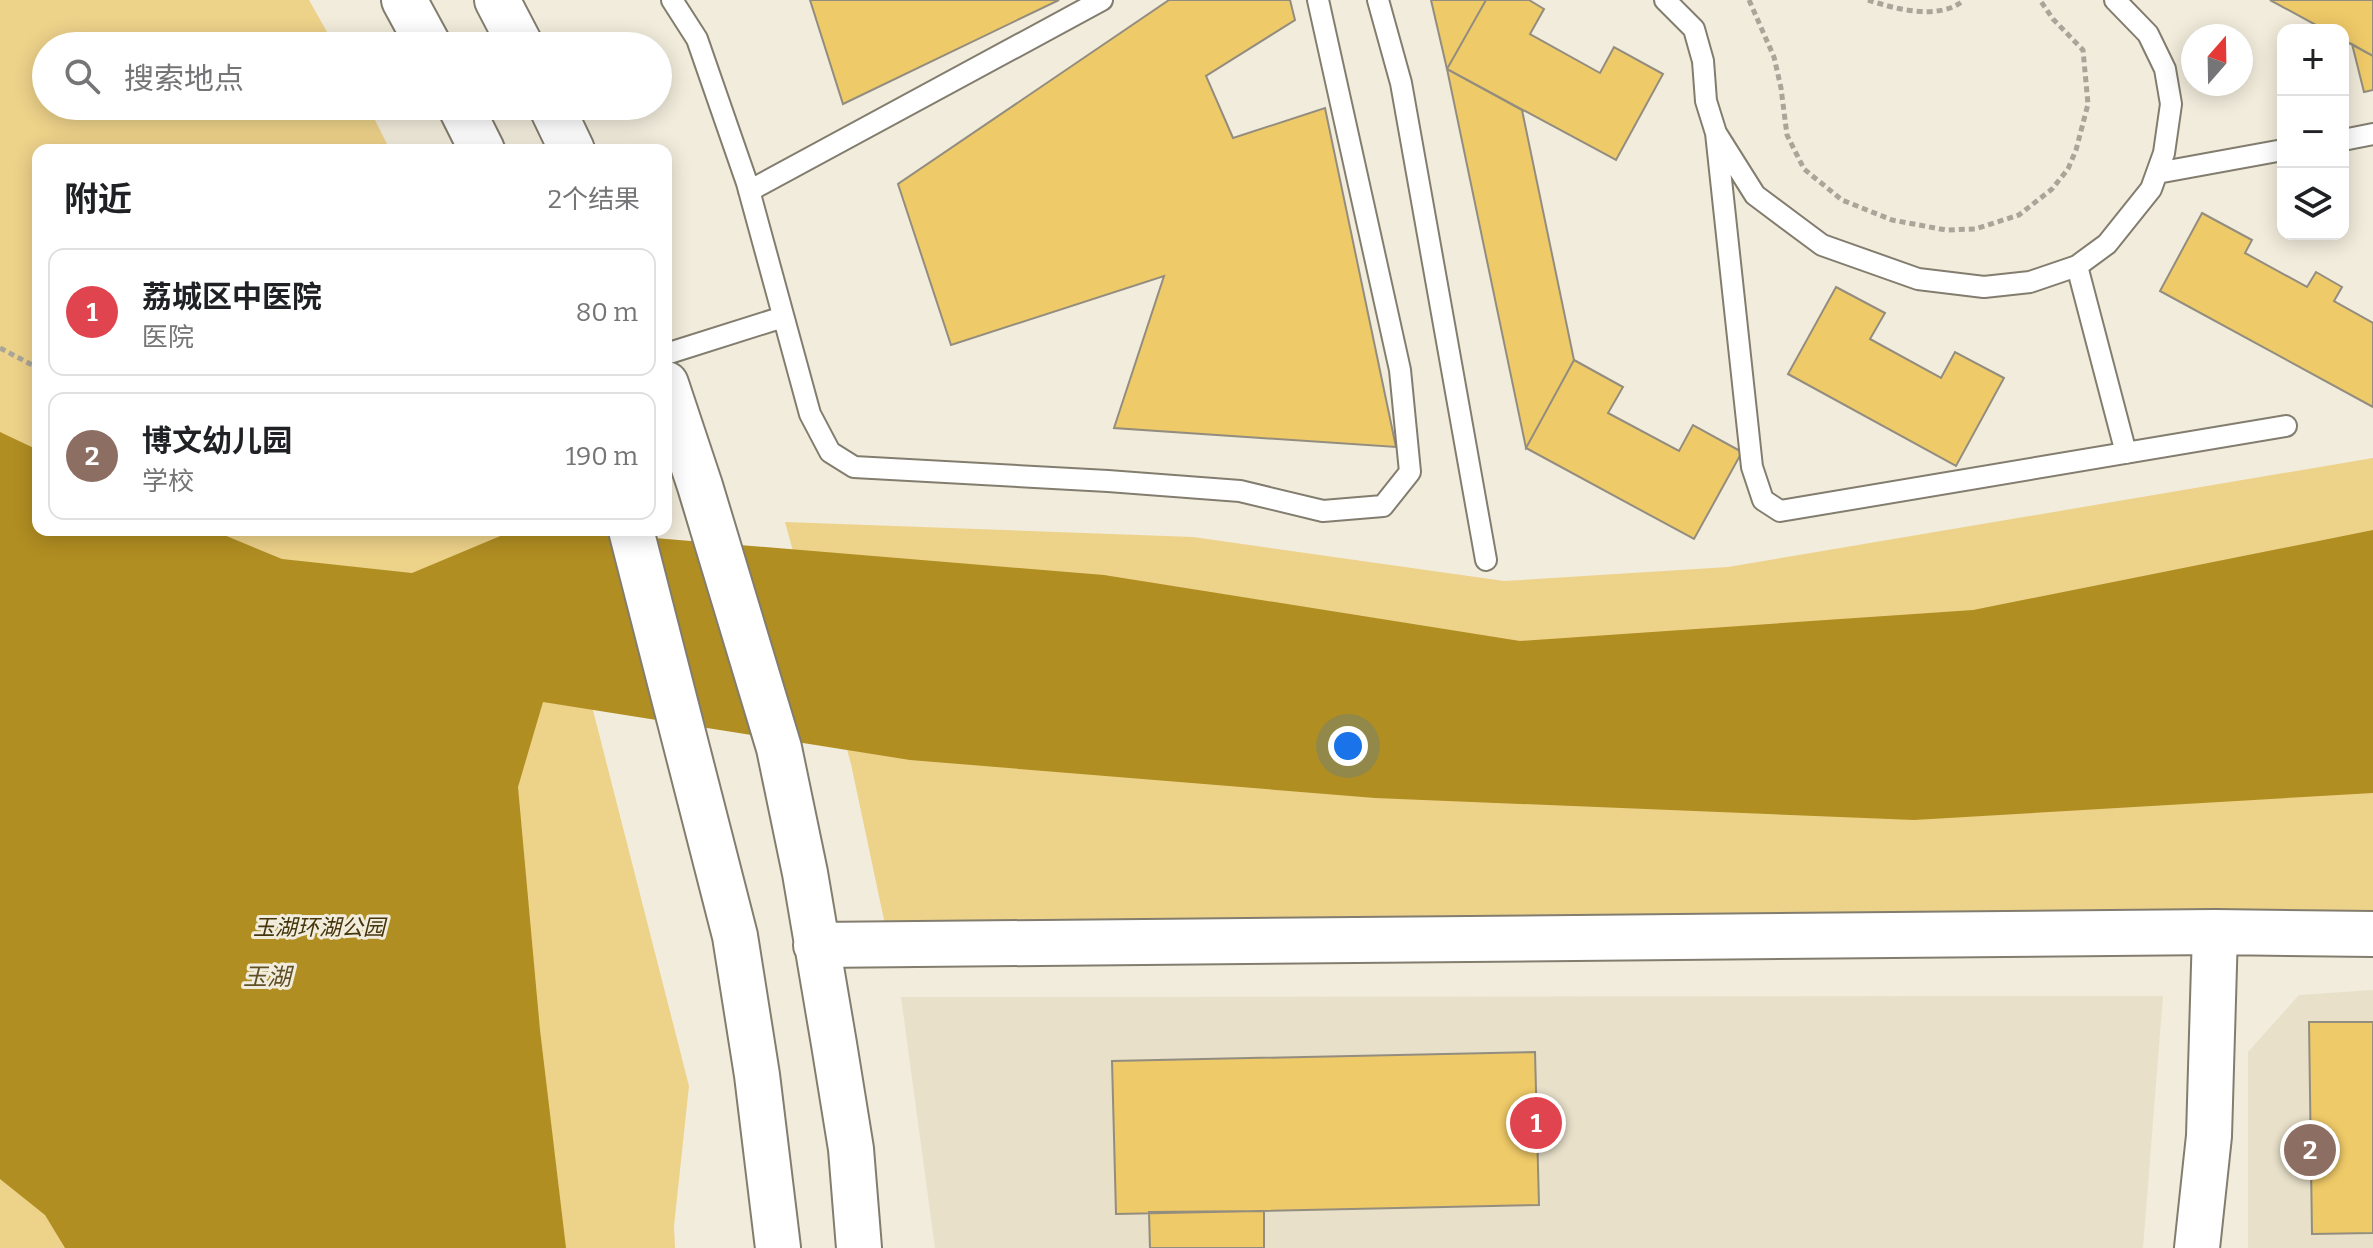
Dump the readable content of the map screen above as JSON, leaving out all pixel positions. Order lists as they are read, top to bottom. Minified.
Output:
{"water":["玉湖"],"parks":["玉湖环湖公园"],"north":"top","page":{"map_buttons":["+","−"],"search":"搜索地点","heading":["附近","2个结果"],"list":[{"mark":"1","name":"荔城区中医院","note":"医院","value":"80 m"},{"mark":"2","name":"博文幼儿园","note":"学校","value":"190 m"}],"pins":["1","2"]}}
